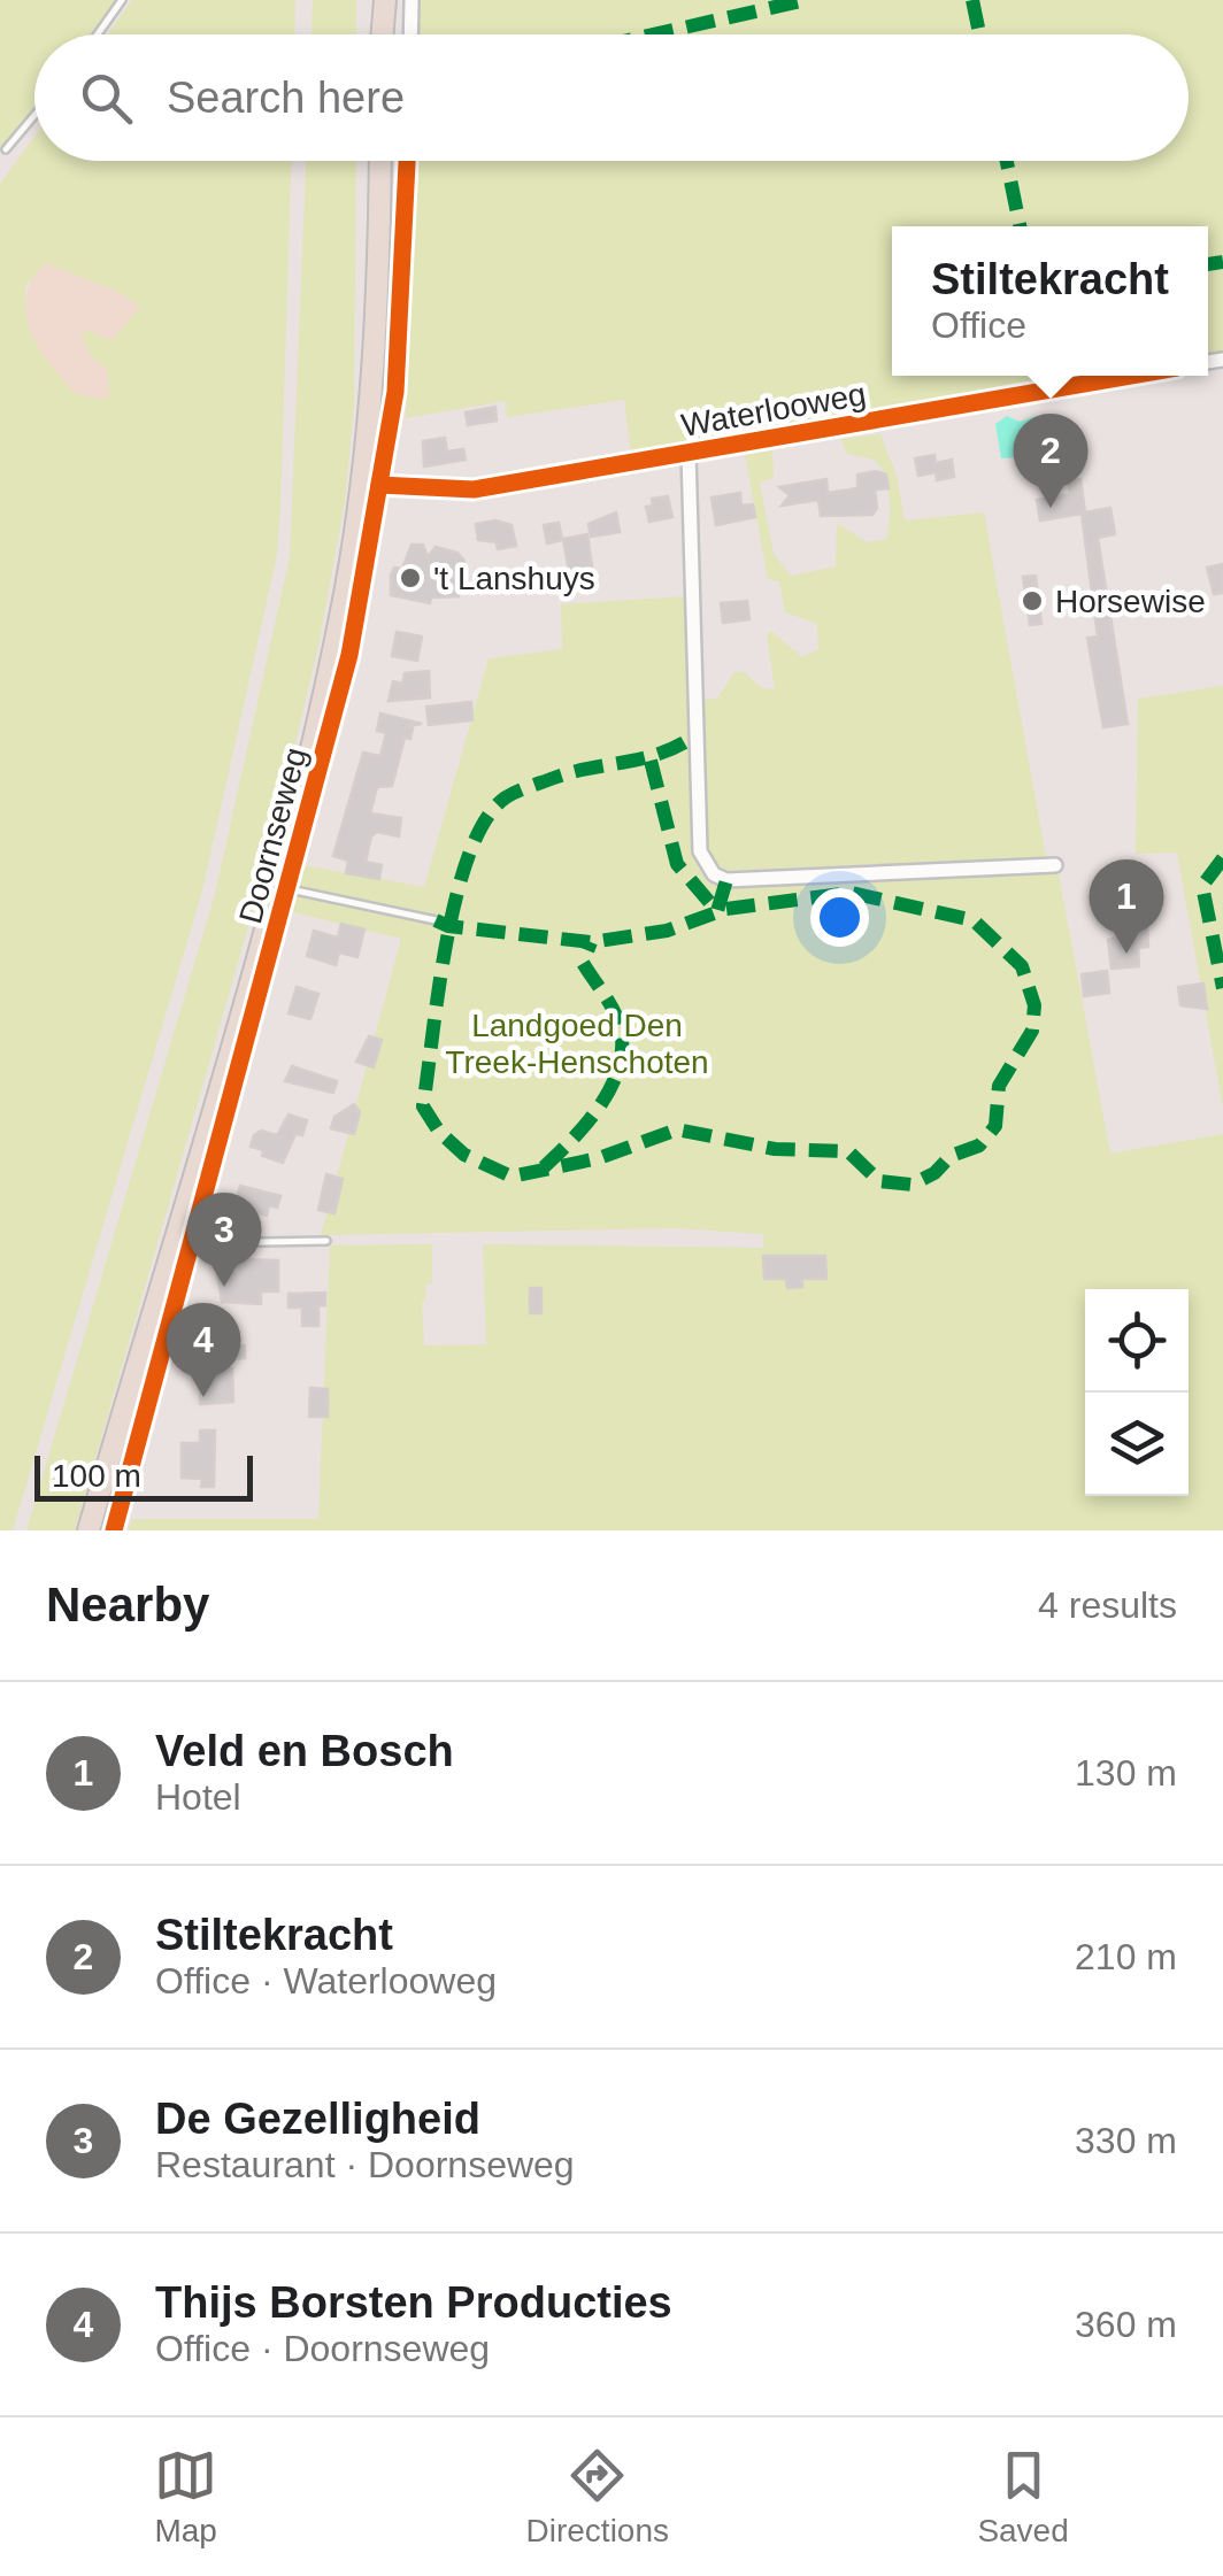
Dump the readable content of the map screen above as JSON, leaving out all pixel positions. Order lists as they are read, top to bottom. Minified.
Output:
{"streets":{"main road":["Doornseweg"],"street":["Waterlooweg"]},"crossings":[["Waterlooweg","Doornseweg"]],"parks":["Landgoed Den Treek-Henschoten"],"places":["'t Lanshuys","Horsewise"],"scale_bar":"100 m","page":{"search":"Search here","popup":["Stiltekracht","Office"],"pins":["2","1","3","4"],"scale":"100 m","heading":["Nearby","4 results"],"list":[{"mark":"1","name":"Veld en Bosch","note":"Hotel","value":"130 m"},{"mark":"2","name":"Stiltekracht","note":"Office · Waterlooweg","value":"210 m"},{"mark":"3","name":"De Gezelligheid","note":"Restaurant · Doornseweg","value":"330 m"},{"mark":"4","name":"Thijs Borsten Producties","note":"Office · Doornseweg","value":"360 m"}],"nav":["Map","Directions","Saved"]}}
